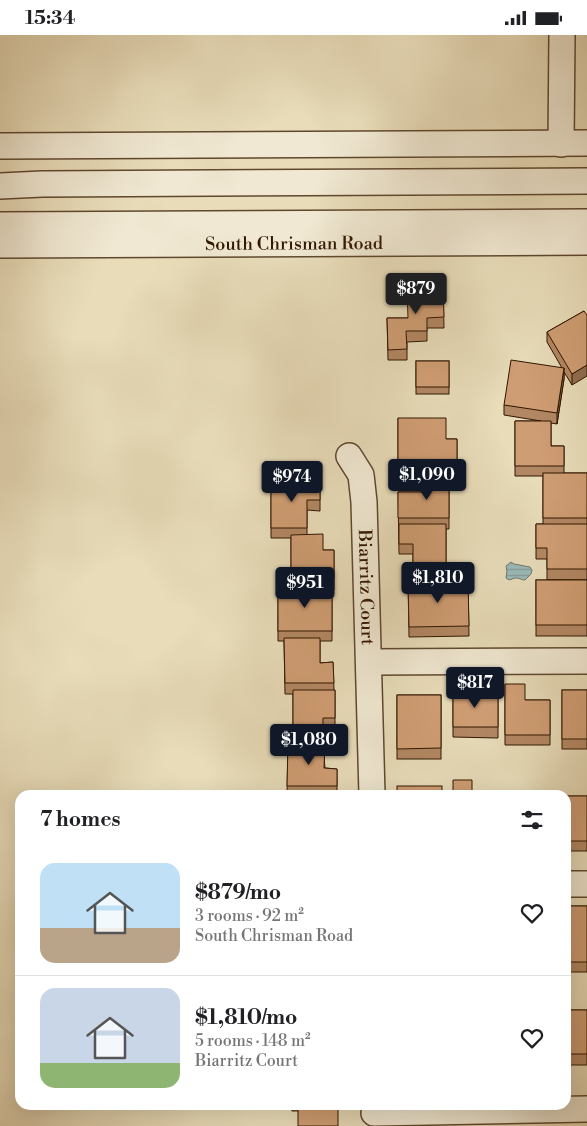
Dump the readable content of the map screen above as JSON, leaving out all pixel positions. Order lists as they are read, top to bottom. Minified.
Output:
{"streets":{"street":["South Chrisman Road","Biarritz Court"]},"page":{"status":"15:34","price":["$879","$1,090","$974","$1,810","$951","$817","$1,080"],"heading":"7 homes","list":[{"name":"$879/mo","note":"3 rooms · 92 m² · South Chrisman Road"},{"name":"$1,810/mo","note":"5 rooms · 148 m² · Biarritz Court"}]}}
